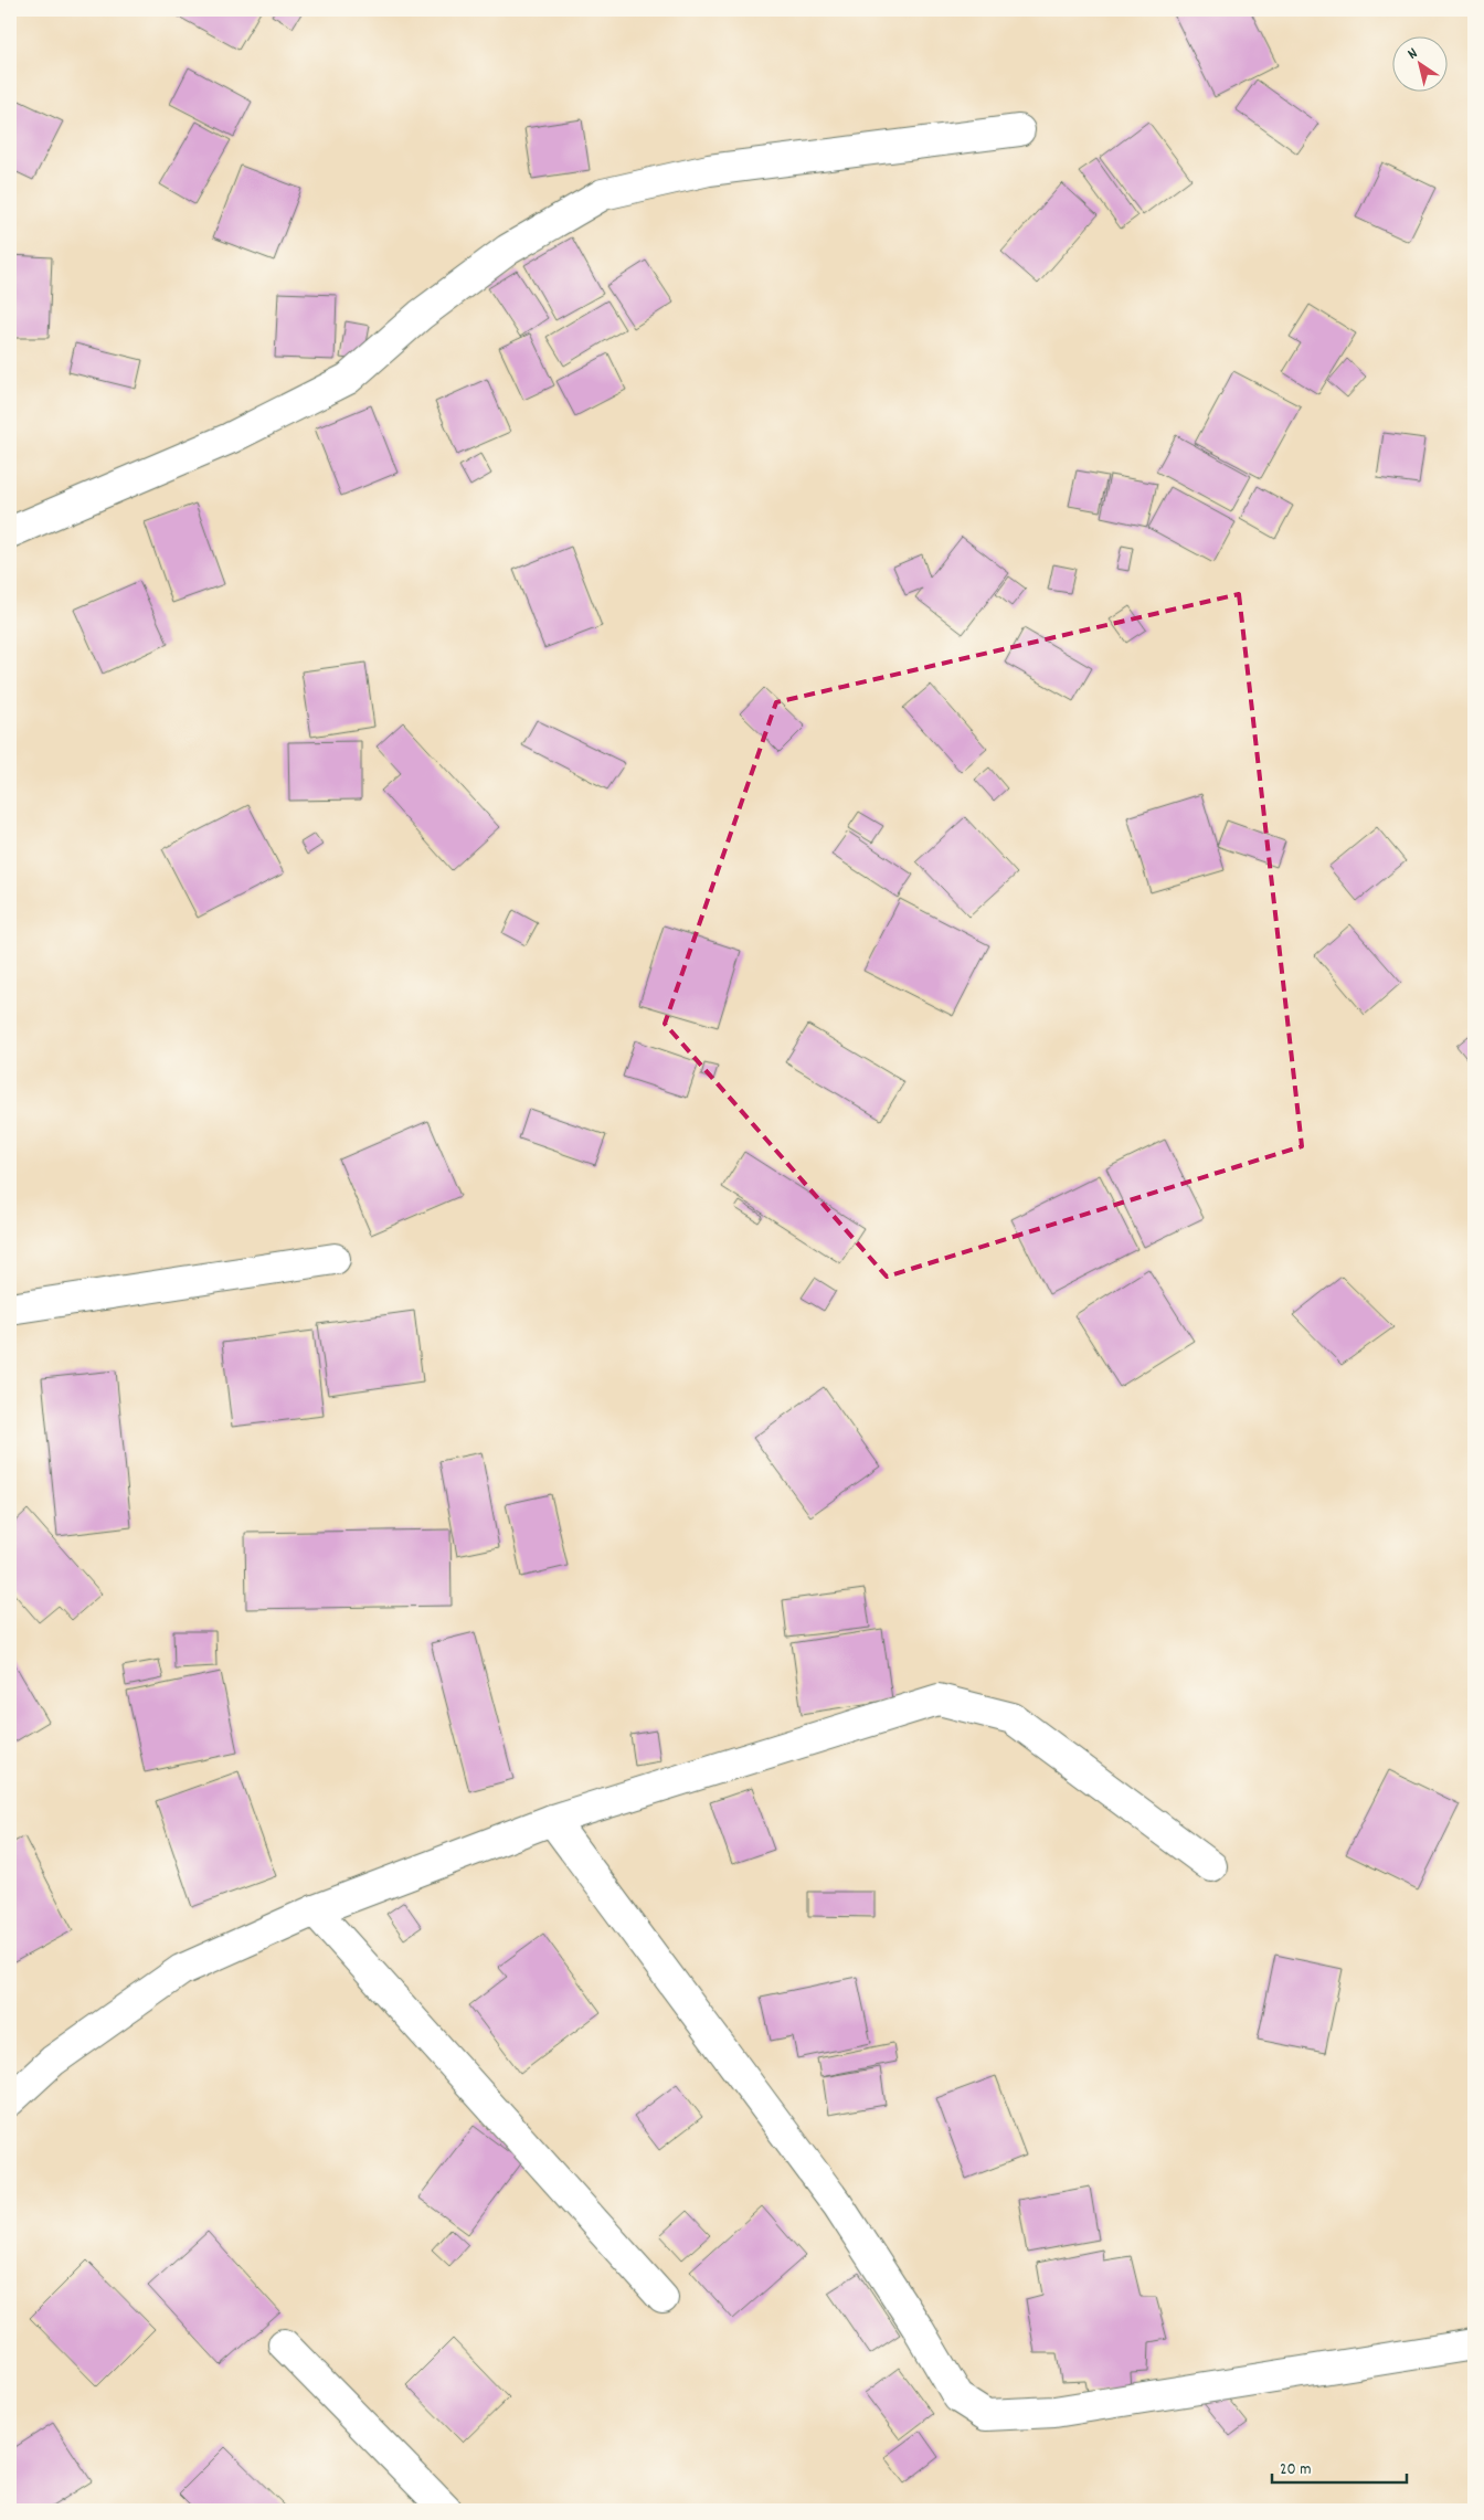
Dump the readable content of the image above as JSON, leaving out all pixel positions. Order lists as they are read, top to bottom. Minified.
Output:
{"scale_bar":"20 m","north":"top left"}
